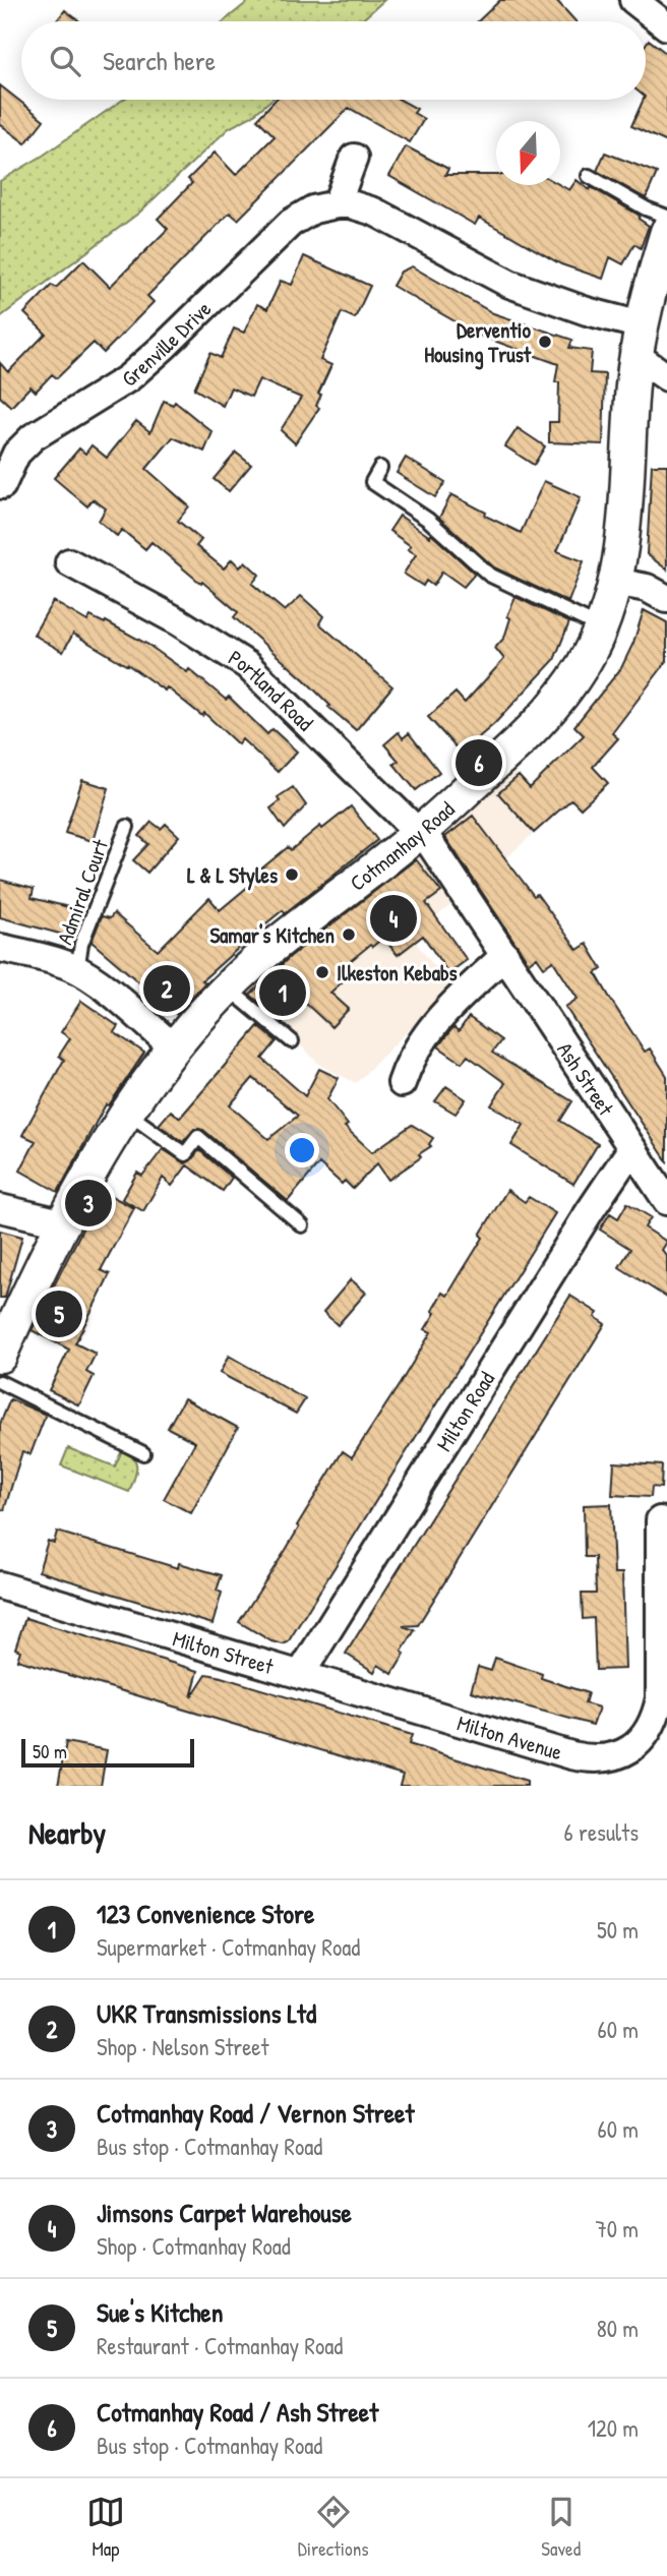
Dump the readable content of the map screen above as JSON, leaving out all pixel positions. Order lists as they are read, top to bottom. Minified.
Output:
{"streets":{"street":["Grenville Drive","Portland Road","Cotmanhay Road","Ash Street","Milton Road","Milton Street","Milton Avenue"],"lane":["Admiral Court"]},"crossings":[["Grenville Drive","Cotmanhay Road"],["Portland Road","Cotmanhay Road"],["Portland Road","Ash Street"],["Cotmanhay Road","Ash Street"],["Ash Street","Milton Road"],["Milton Road","Milton Street"],["Milton Street","Milton Avenue"]],"places":["Derventio Housing Trust","L & L Styles","Samar's Kitchen","Ilkeston Kebabs"],"scale_bar":"50 m","north":"bottom","page":{"search":"Search here","pins":["6","4","2","1","3","5"],"scale":"50 m","heading":["Nearby","6 results"],"list":[{"mark":"1","name":"123 Convenience Store","note":"Supermarket · Cotmanhay Road","value":"50 m"},{"mark":"2","name":"UKR Transmissions Ltd","note":"Shop · Nelson Street","value":"60 m"},{"mark":"3","name":"Cotmanhay Road / Vernon Street","note":"Bus stop · Cotmanhay Road","value":"60 m"},{"mark":"4","name":"Jimsons Carpet Warehouse","note":"Shop · Cotmanhay Road","value":"70 m"},{"mark":"5","name":"Sue's Kitchen","note":"Restaurant · Cotmanhay Road","value":"80 m"},{"mark":"6","name":"Cotmanhay Road / Ash Street","note":"Bus stop · Cotmanhay Road","value":"120 m"}],"nav":["Map","Directions","Saved"]}}
